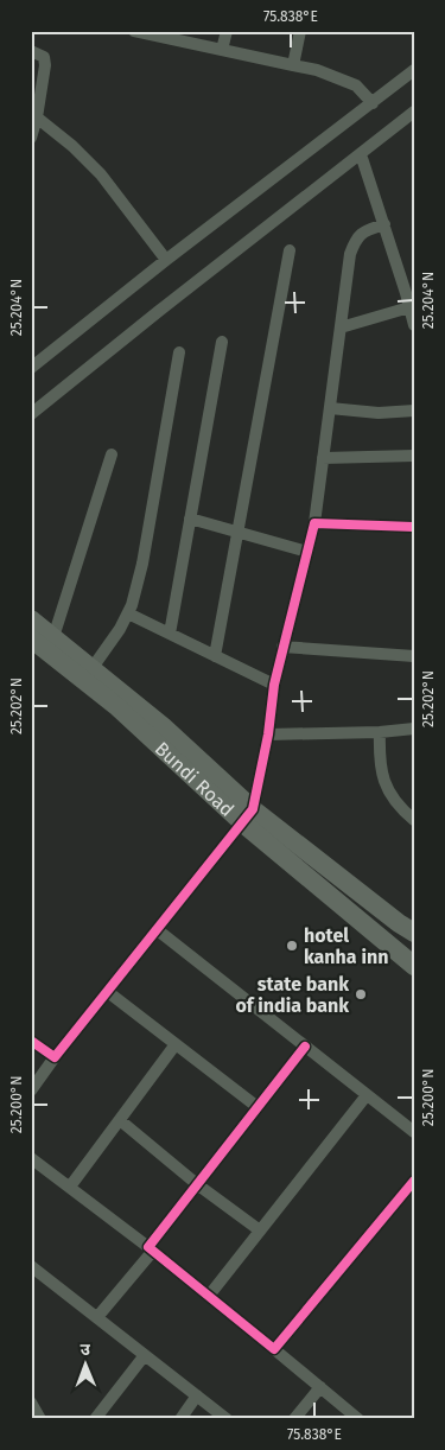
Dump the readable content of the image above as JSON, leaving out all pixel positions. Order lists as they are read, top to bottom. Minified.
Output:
{"streets":{"main road":["Bundi Road"]},"places":["hotel kanha inn","state bank of india bank"],"north":"top","coordinates":["75.838°E","25.204°N","25.202°N","25.200°N"]}
